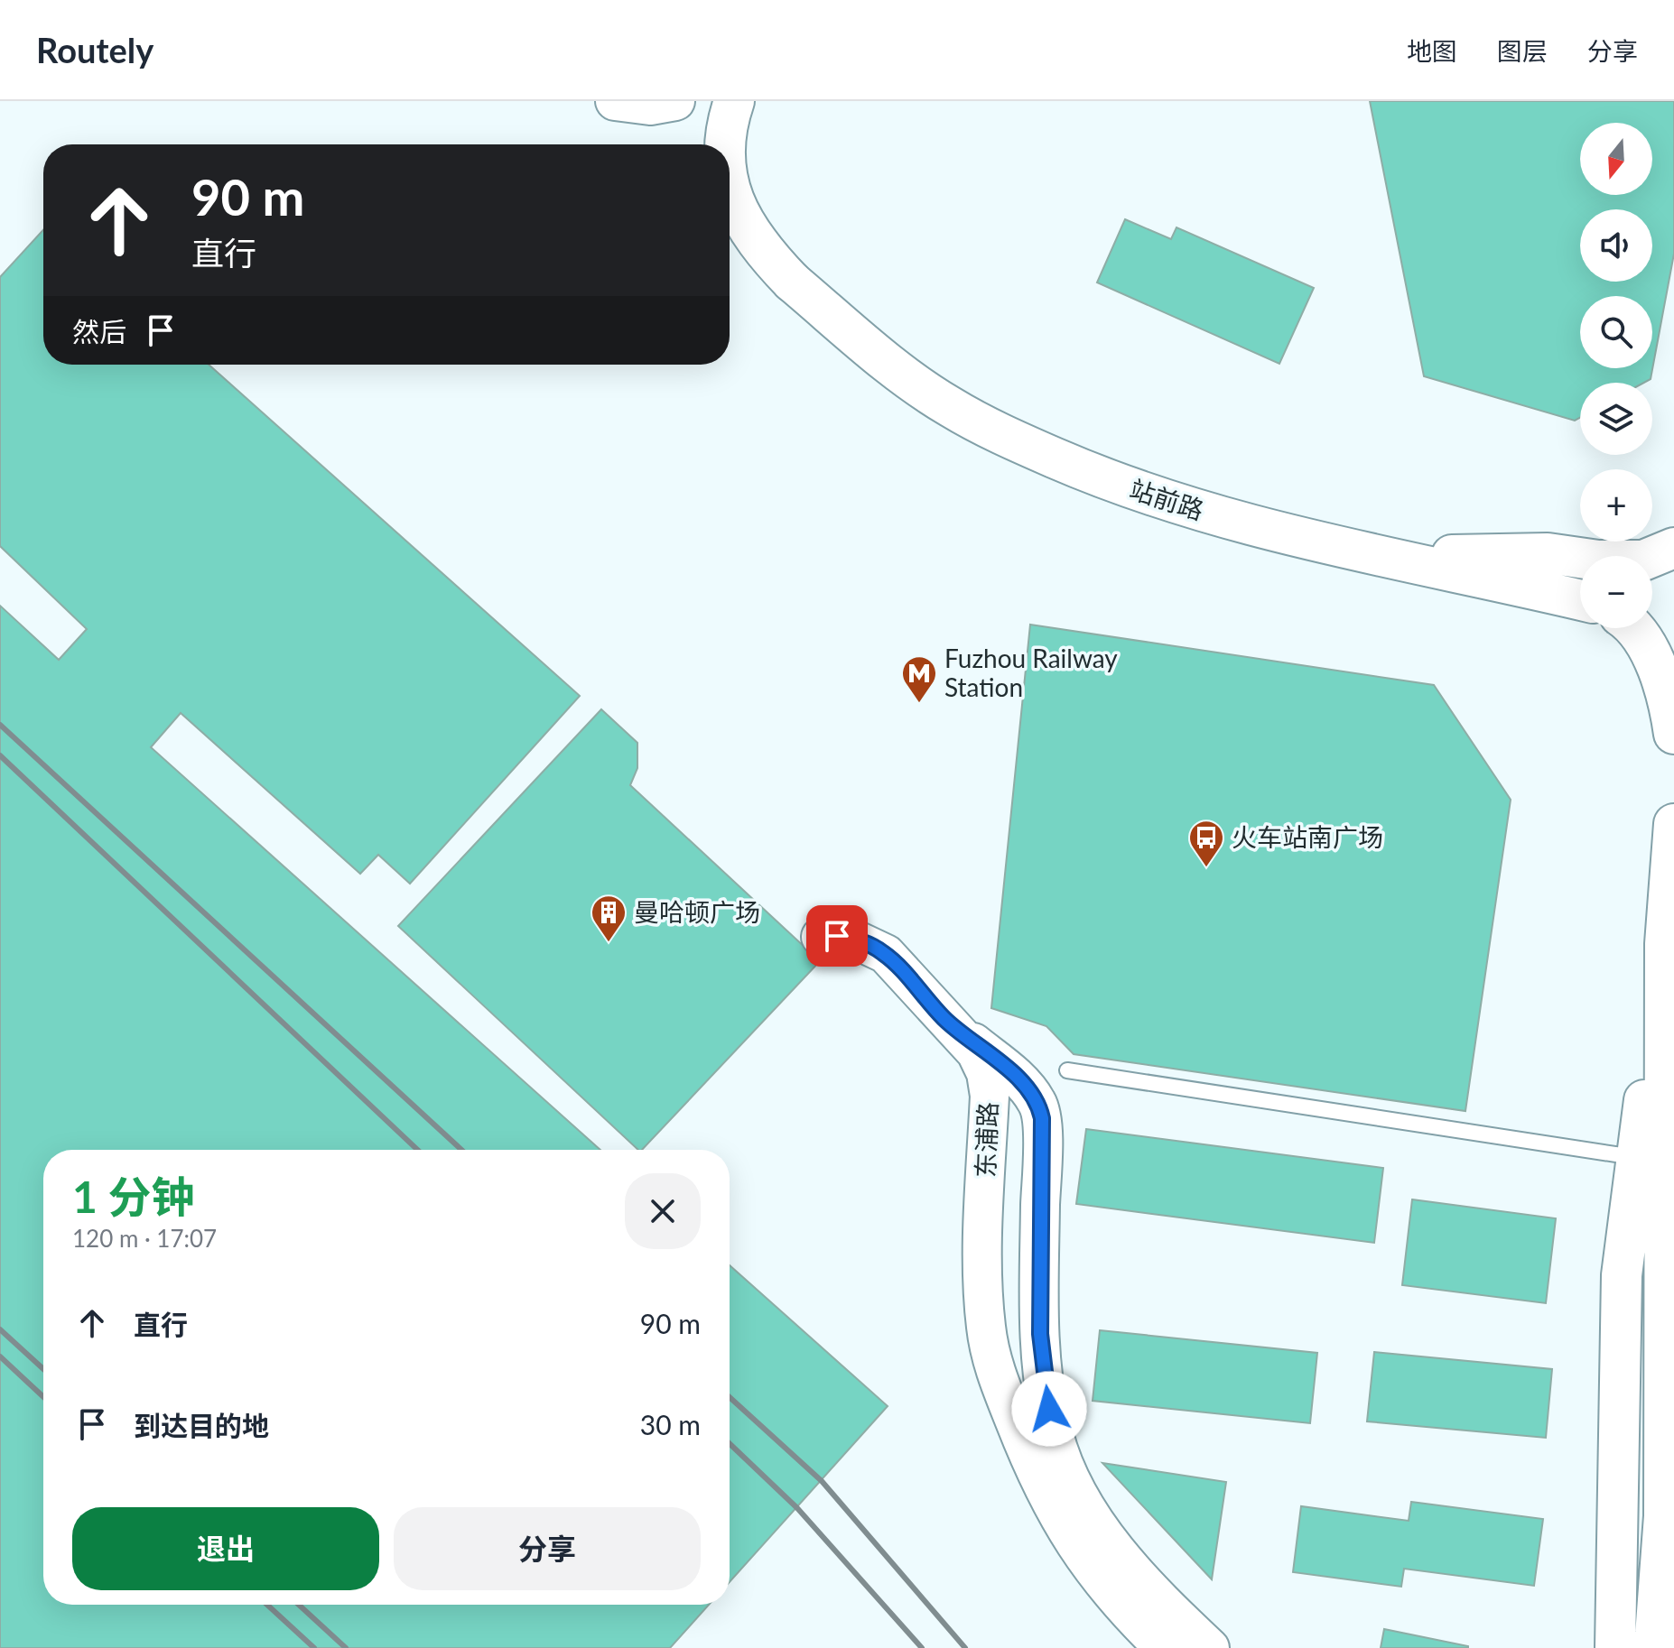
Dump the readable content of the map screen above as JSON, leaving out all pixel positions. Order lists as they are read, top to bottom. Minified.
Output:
{"streets":{"main road":["站前路"],"street":["东浦路"]},"places":{"metro station":["Fuzhou Railway Station"],"bus stop":["火车站南广场"],"building":["曼哈顿广场"]},"north":"bottom","page":{"header":"Routely","nav":["地图","图层","分享"],"map_buttons":["+","−"],"turn":["90 m","直行"],"then":"然后","heading":["1 分钟","120 m · 17:07"],"list":[{"name":"直行","value":"90 m"},{"name":"到达目的地","value":"30 m"}],"buttons":["退出","分享"]}}
